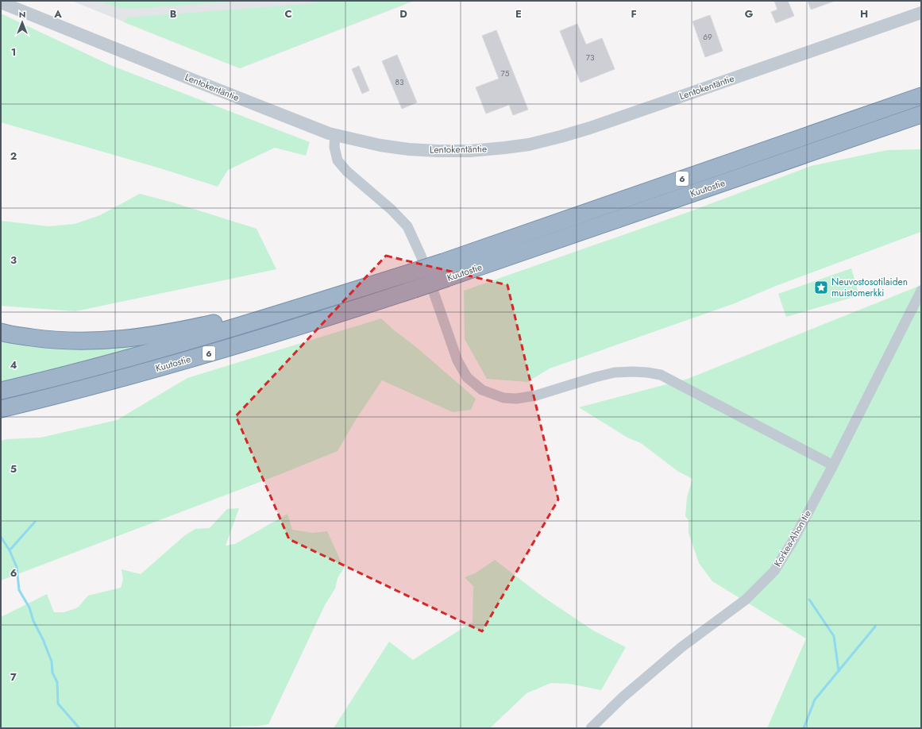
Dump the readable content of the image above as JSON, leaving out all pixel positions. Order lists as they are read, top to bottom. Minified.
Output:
{"streets":{"highway":["6","Kuutostie"],"street":["Lentokentäntie","Korkea-Ahon tie"]},"places":{"place":["Neuvostosotilaiden muistomerkki"]},"house_numbers":["69","73","75","83"],"north":"top","grid":{"columns":["A","B","C","D","E","F","G","H"],"rows":["1","2","3","4","5","6","7"]}}
